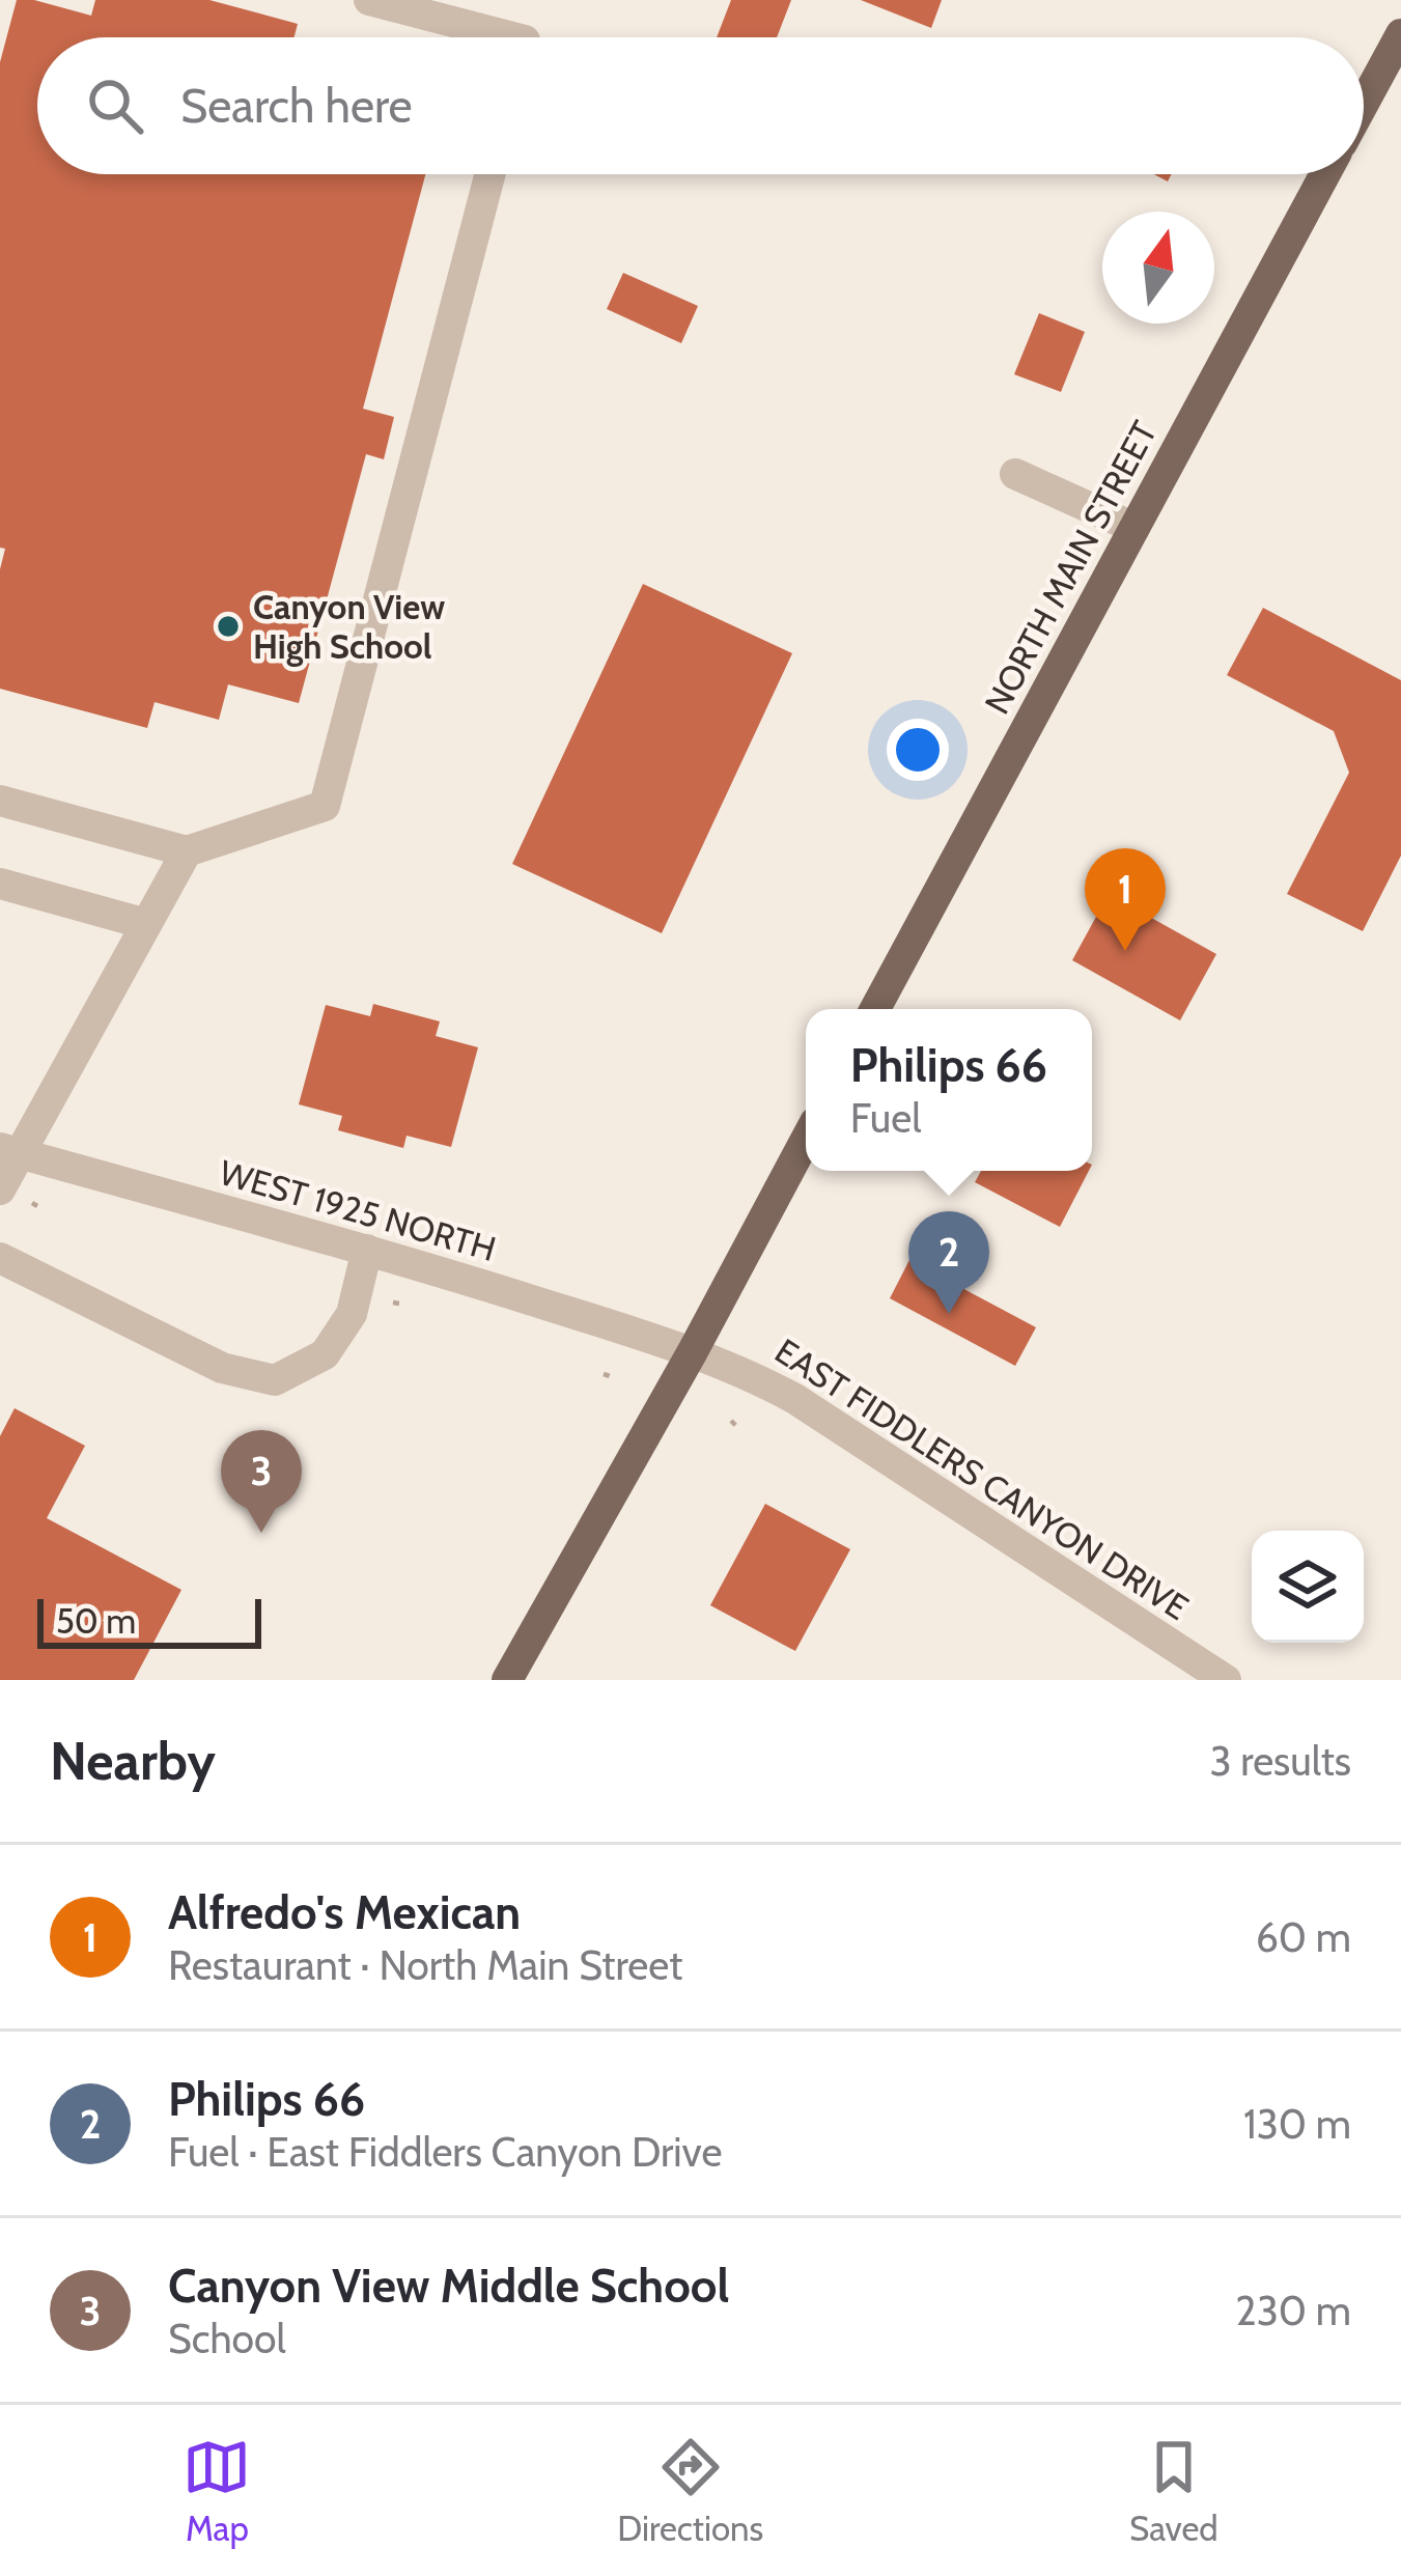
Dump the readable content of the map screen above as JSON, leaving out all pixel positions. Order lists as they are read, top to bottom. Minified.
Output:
{"streets":{"main road":["NORTH MAIN STREET"],"street":["WEST 1925 NORTH","EAST FIDDLERS CANYON DRIVE"]},"crossings":[["WEST 1925 NORTH","EAST FIDDLERS CANYON DRIVE"]],"places":["Canyon View High School"],"scale_bar":"50 m","north":"top","page":{"search":"Search here","pins":["1","2","3"],"popup":["Philips 66","Fuel"],"scale":"50 m","heading":["Nearby","3 results"],"list":[{"mark":"1","name":"Alfredo's Mexican","note":"Restaurant · North Main Street","value":"60 m"},{"mark":"2","name":"Philips 66","note":"Fuel · East Fiddlers Canyon Drive","value":"130 m"},{"mark":"3","name":"Canyon View Middle School","note":"School","value":"230 m"}],"nav":["Map","Directions","Saved"]}}
